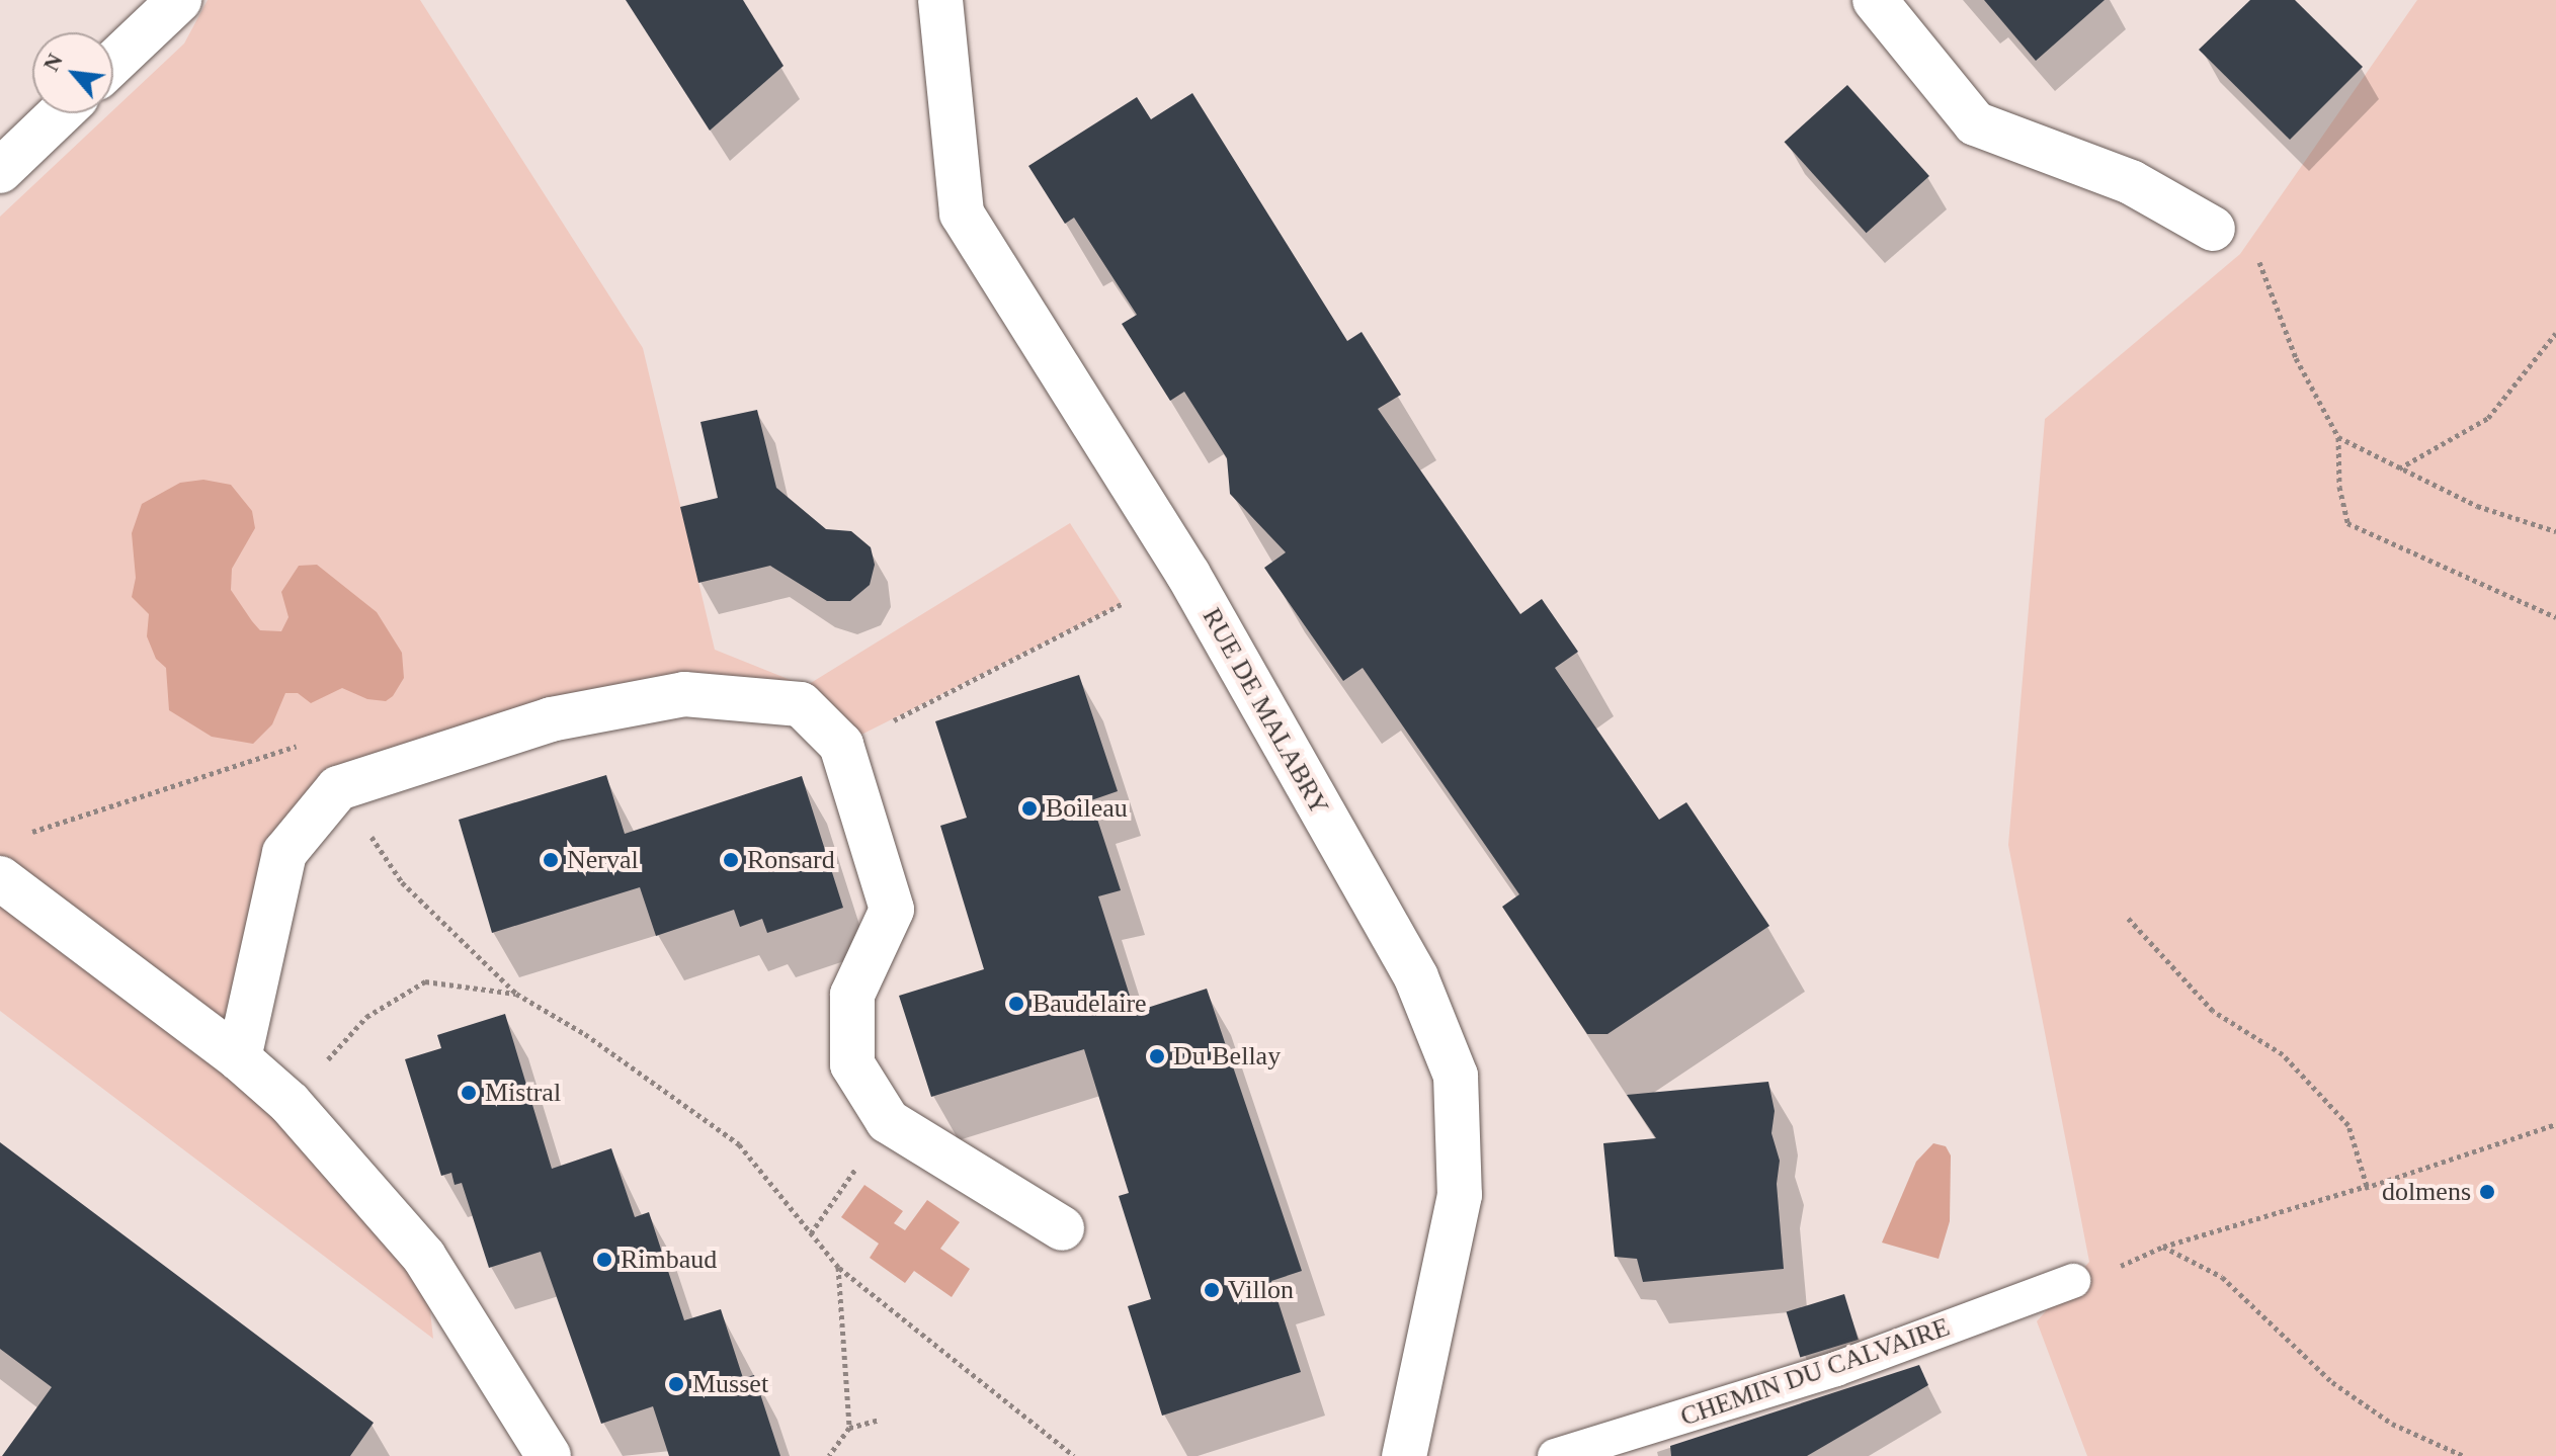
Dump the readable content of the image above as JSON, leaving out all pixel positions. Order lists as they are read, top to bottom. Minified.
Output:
{"streets":{"street":["RUE DE MALABRY"],"lane":["CHEMIN DU CALVAIRE"]},"places":["Boileau","Nerval","Ronsard","Baudelaire","Du Bellay","Mistral","dolmens","Rimbaud","Villon","Musset"],"north":"top left"}
